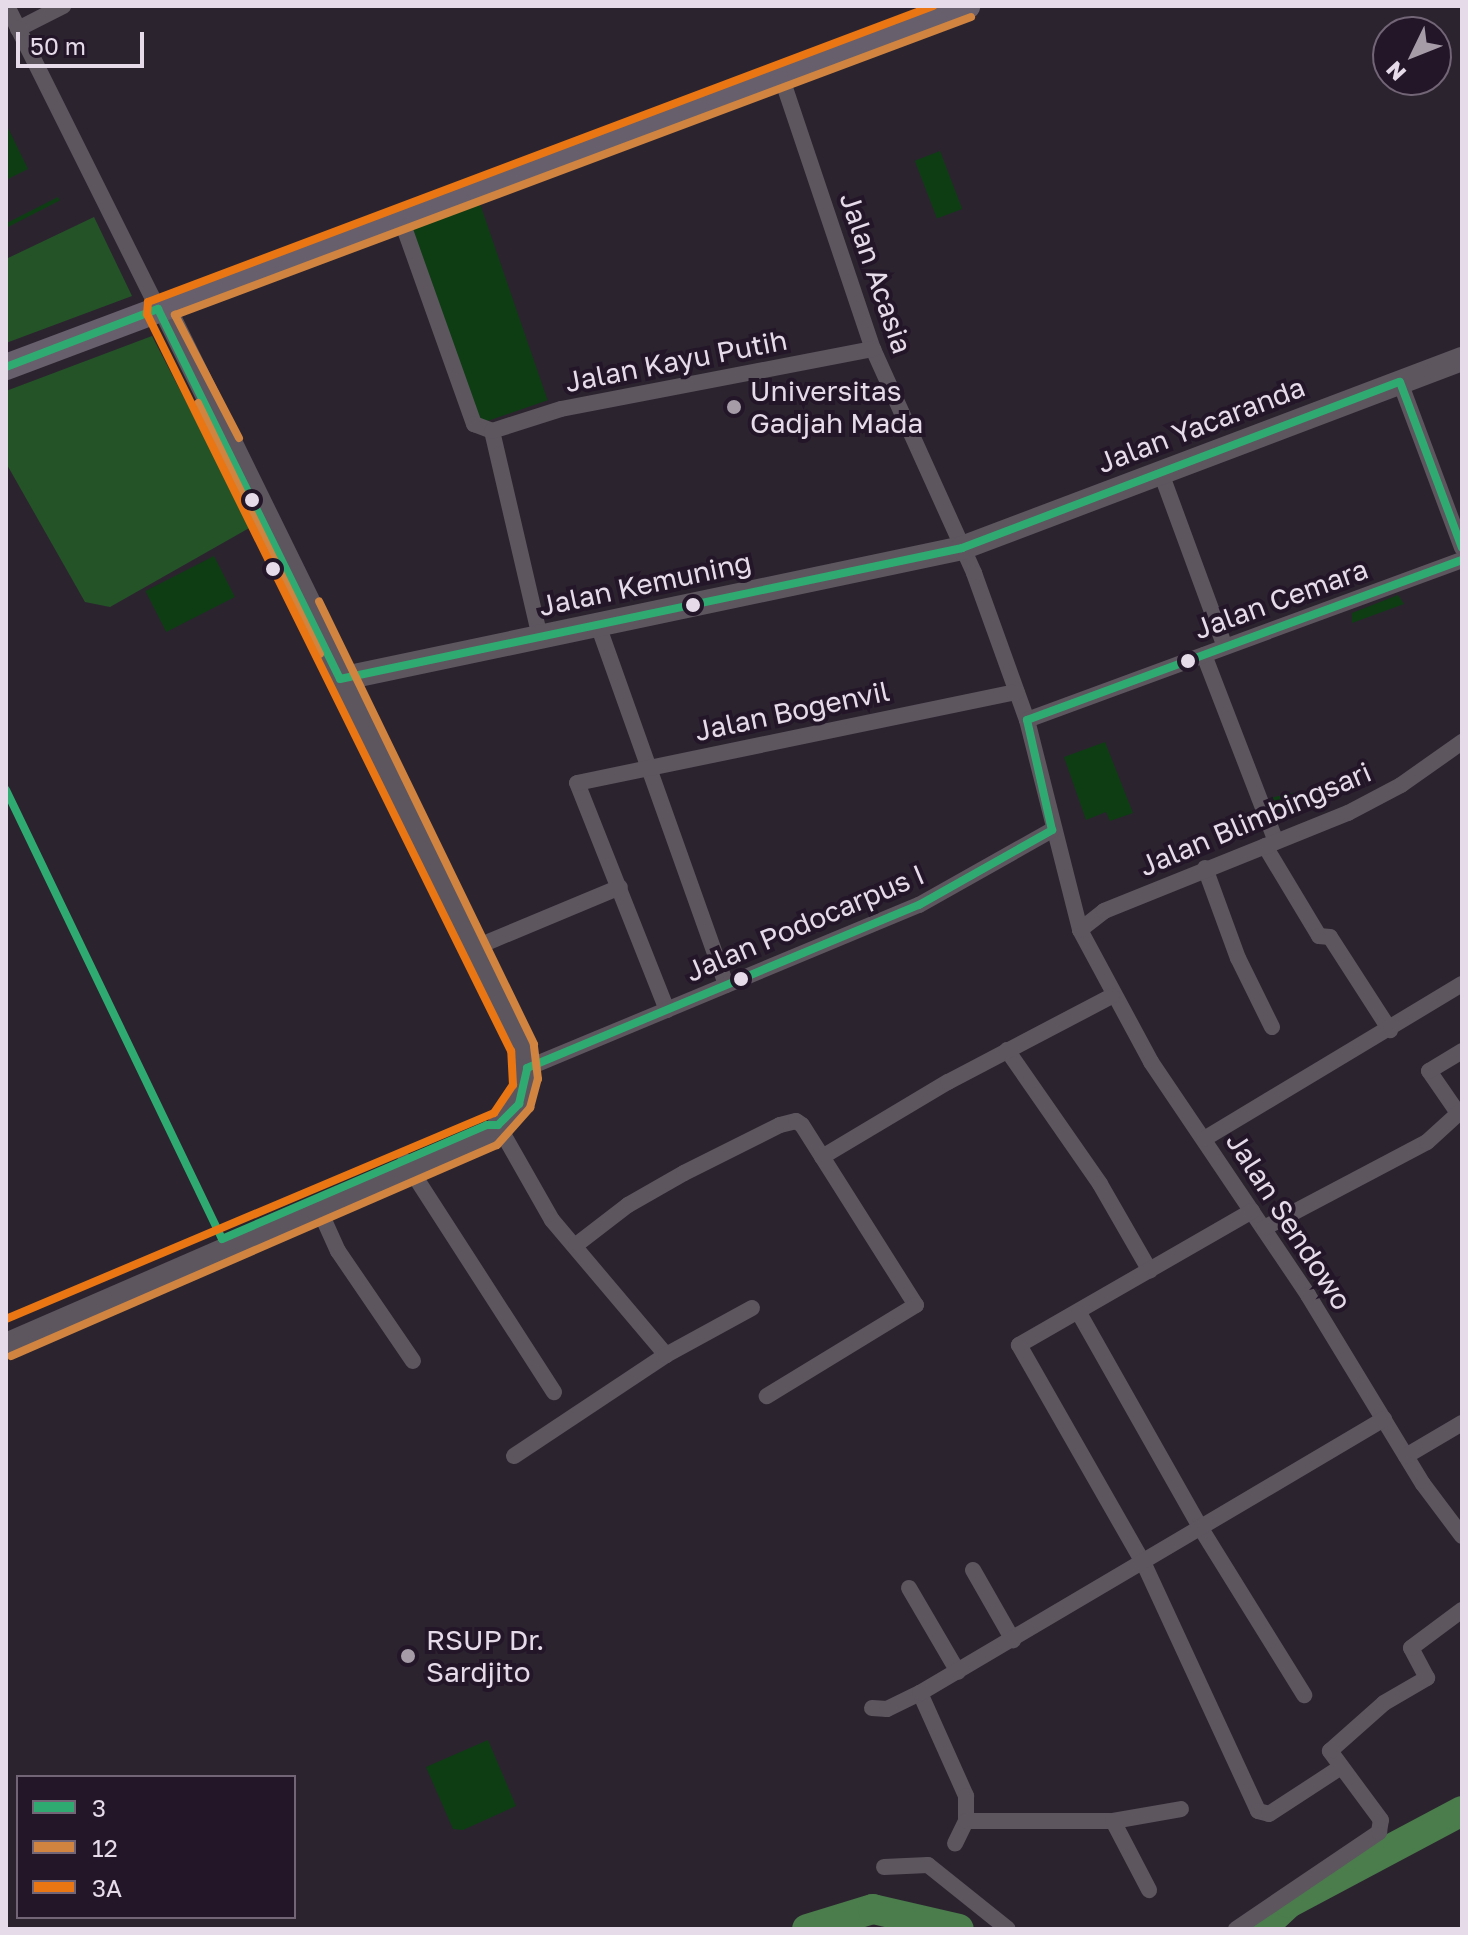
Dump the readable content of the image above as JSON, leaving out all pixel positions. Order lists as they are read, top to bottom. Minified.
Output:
{"streets":{"street":["Jalan Acasia","Jalan Kayu Putih","Jalan Yacaranda","Jalan Kemuning","Jalan Cemara","Jalan Bogenvil","Jalan Blimbingsari","Jalan Podocarpus I","Jalan Sendowo"]},"crossings":[["Jalan Acasia","Jalan Kayu Putih"],["Jalan Acasia","Jalan Yacaranda"],["Jalan Acasia","Jalan Kemuning"],["Jalan Acasia","Jalan Cemara"],["Jalan Acasia","Jalan Bogenvil"],["Jalan Acasia","Jalan Blimbingsari"],["Jalan Acasia","Jalan Podocarpus I"],["Jalan Acasia","Jalan Sendowo"],["Jalan Yacaranda","Jalan Kemuning"],["Jalan Blimbingsari","Jalan Sendowo"]],"places":["Universitas Gadjah Mada","RSUP Dr. Sardjito"],"lines":["transit line 3A","transit line 12","transit line 3"],"legend":["3","12","3A"],"scale_bar":"50 m","north":"bottom left"}
